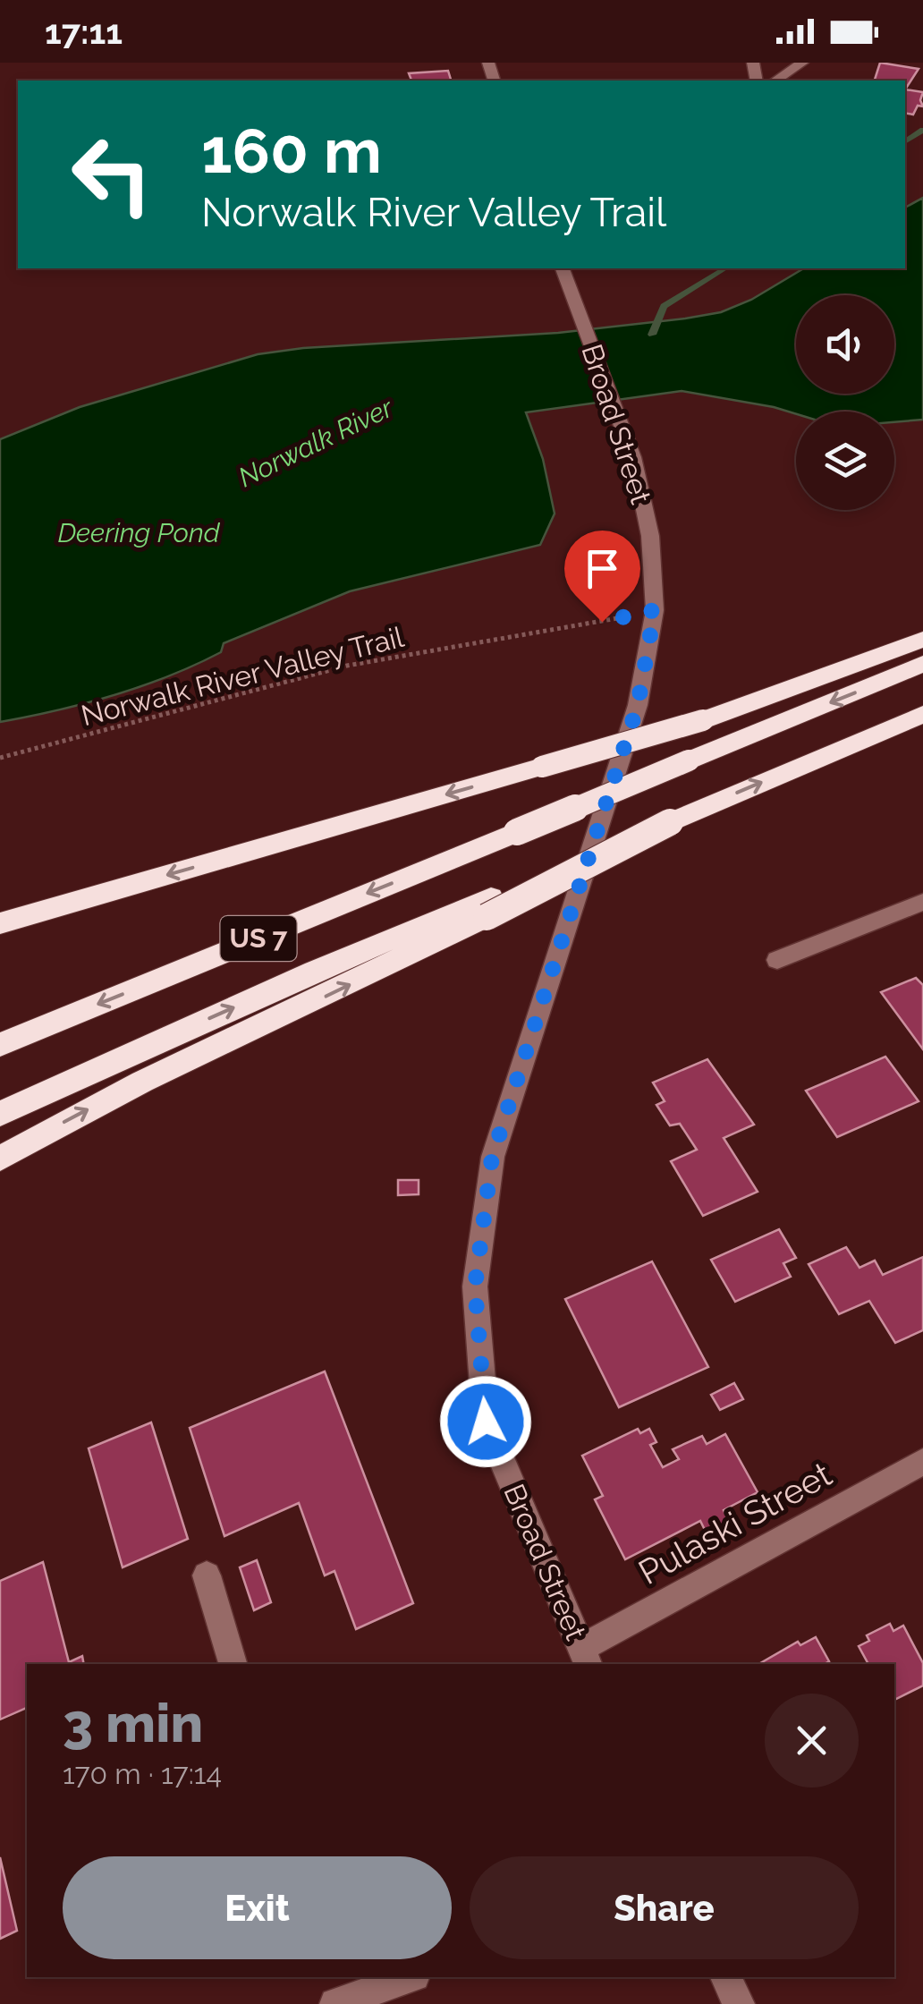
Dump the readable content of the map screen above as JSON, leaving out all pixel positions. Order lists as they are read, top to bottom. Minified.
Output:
{"streets":{"highway":["US 7"],"street":["Broad Street","Pulaski Street"],"path":["Norwalk River Valley Trail"]},"crossings":[["Broad Street","Norwalk River Valley Trail"],["Broad Street","Pulaski Street"]],"water":["Norwalk River","Deering Pond"],"page":{"status":"17:11","turn":["160 m","Norwalk River Valley Trail"],"heading":["3 min","170 m · 17:14"],"buttons":["Exit","Share"]}}
